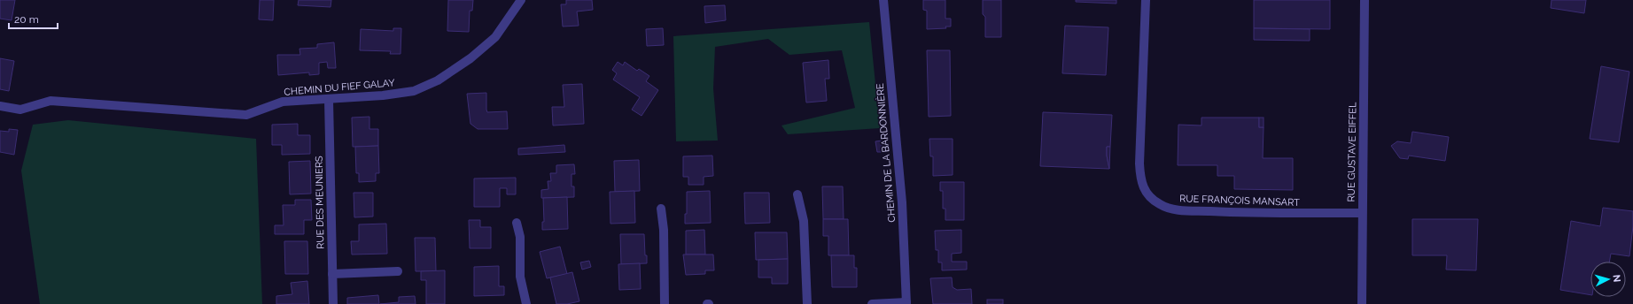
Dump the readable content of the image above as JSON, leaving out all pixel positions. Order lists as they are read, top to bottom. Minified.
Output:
{"streets":{"street":["CHEMIN DU FIEF GALAY","RUE GUSTAVE EIFFEL","CHEMIN DE LA BARDONNIÈRE","RUE FRANÇOIS MANSART","RUE DES MEUNIERS"]},"crossings":[["CHEMIN DU FIEF GALAY","RUE DES MEUNIERS"],["RUE GUSTAVE EIFFEL","RUE FRANÇOIS MANSART"]],"scale_bar":"20 m","north":"right"}
